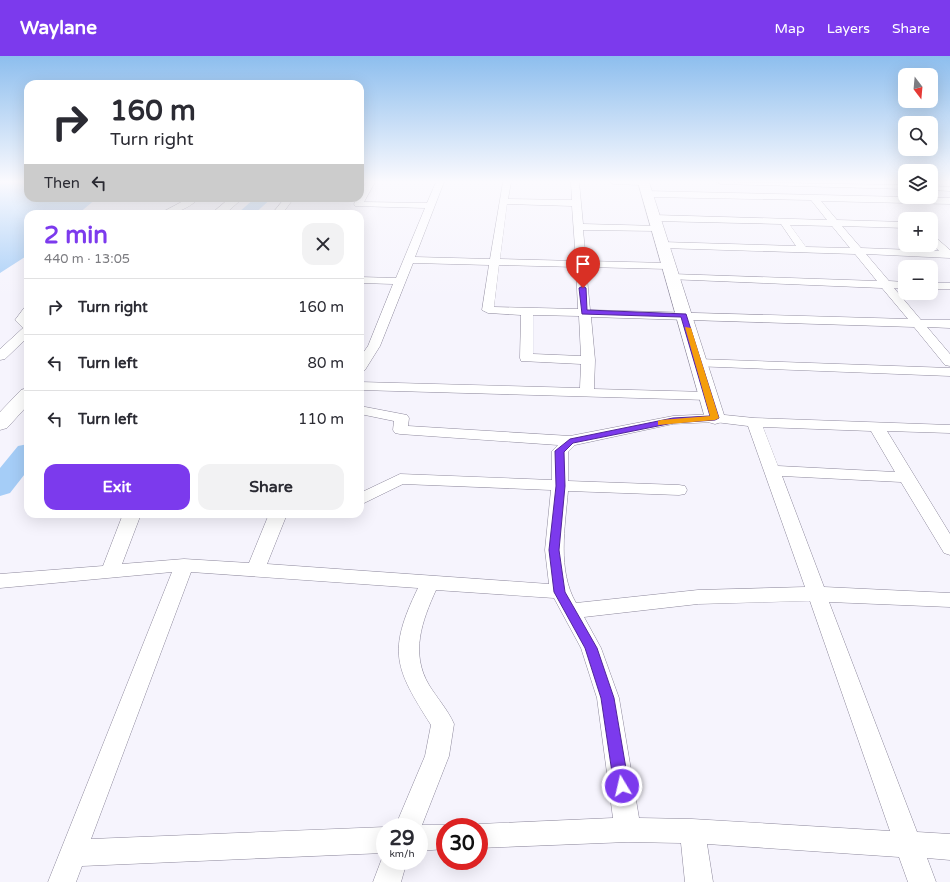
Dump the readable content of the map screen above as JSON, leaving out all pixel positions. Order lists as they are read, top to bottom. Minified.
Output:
{"north":"bottom","page":{"header":"Waylane","nav":["Map","Layers","Share"],"map_buttons":["+","−"],"turn":["160 m","Turn right"],"then":"Then","heading":["2 min","440 m · 13:05"],"list":[{"name":"Turn right","value":"160 m"},{"name":"Turn left","value":"80 m"},{"name":"Turn left","value":"110 m"}],"buttons":["Exit","Share"],"speed":"29 km/h","limit":"30"}}
